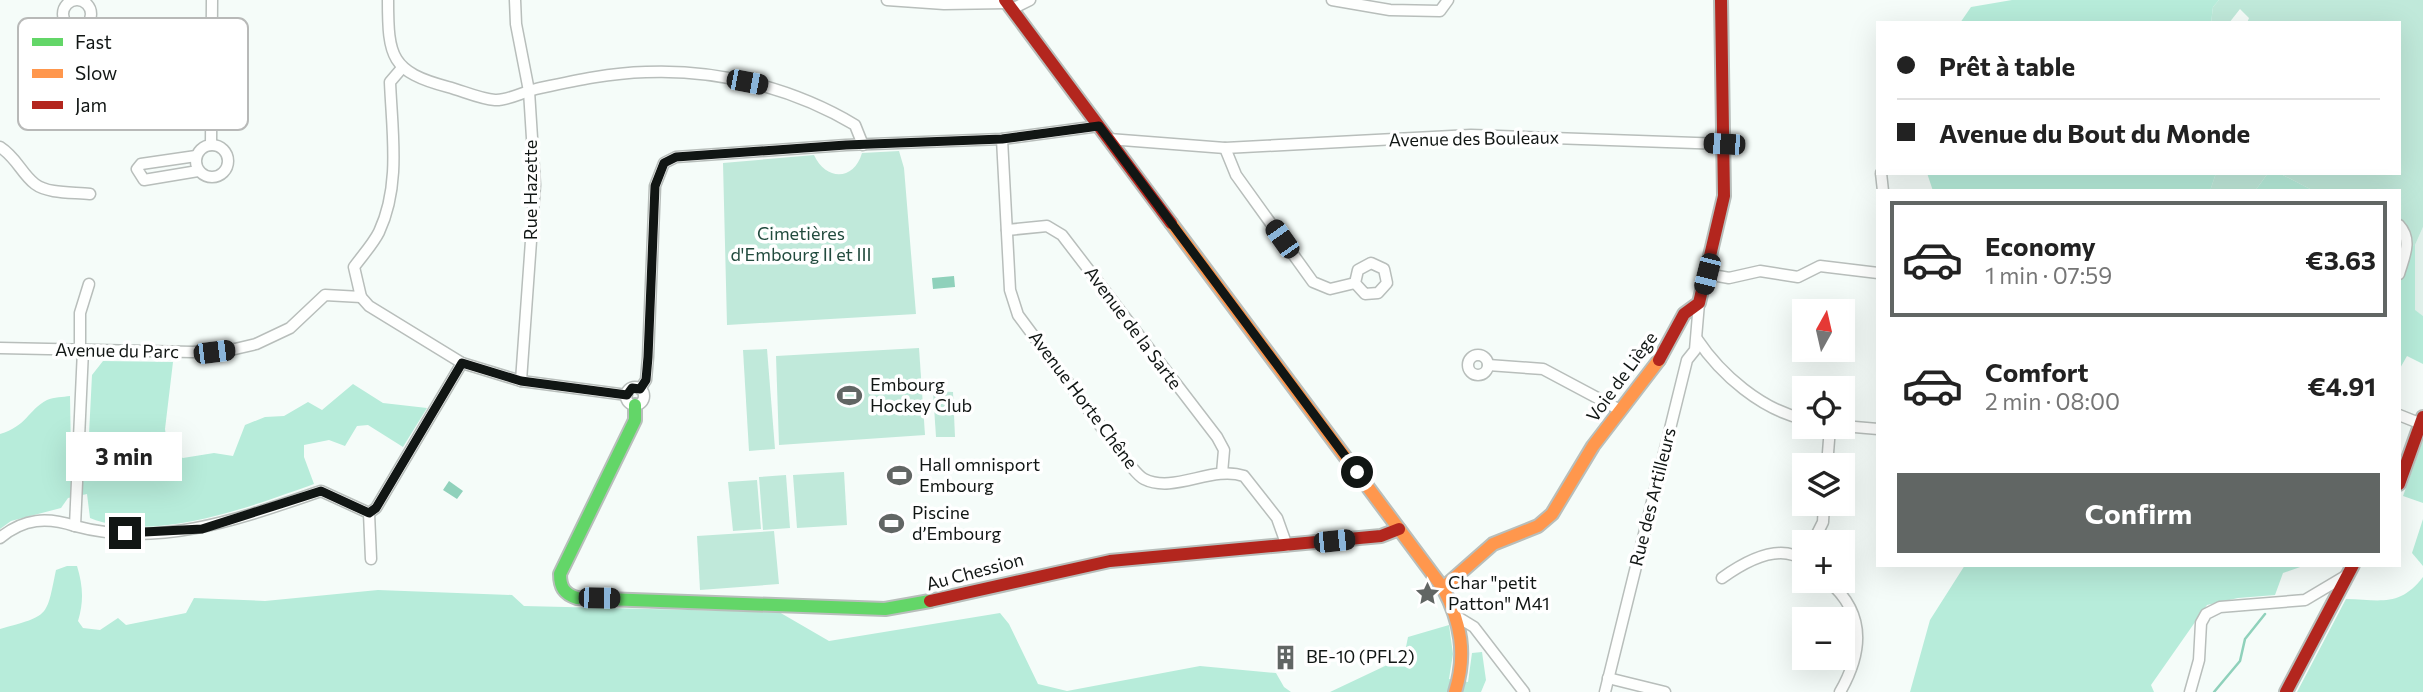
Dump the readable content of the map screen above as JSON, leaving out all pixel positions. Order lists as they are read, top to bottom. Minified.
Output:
{"streets":{"street":["Avenue des Bouleaux","Rue Hazette","Avenue de la Sarte","Avenue du Parc","Voie de Liège","Avenue Horte Chêne","Rue des Artilleurs","Au Chession"]},"crossings":[["Avenue des Bouleaux","Voie de Liège"],["Avenue de la Sarte","Avenue Horte Chêne"],["Voie de Liège","Rue des Artilleurs"]],"parks":["Cimetières d'Embourg II et III"],"places":{"sports":["Embourg Hockey Club","Hall omnisport Embourg","Piscine d’Embourg"],"place":["Char \"petit Patton\" M41"],"building":["BE-10 (PFL2)"]},"legend":["Fast","Slow","Jam"],"north":"top","page":{"banner":["Prêt à table","Avenue du Bout du Monde"],"list":[{"name":"Economy","note":"1 min · 07:59","value":"€3.63"},{"name":"Comfort","note":"2 min · 08:00","value":"€4.91"}],"map_buttons":["+","−"],"bubble":"3 min","buttons":"Confirm"}}
